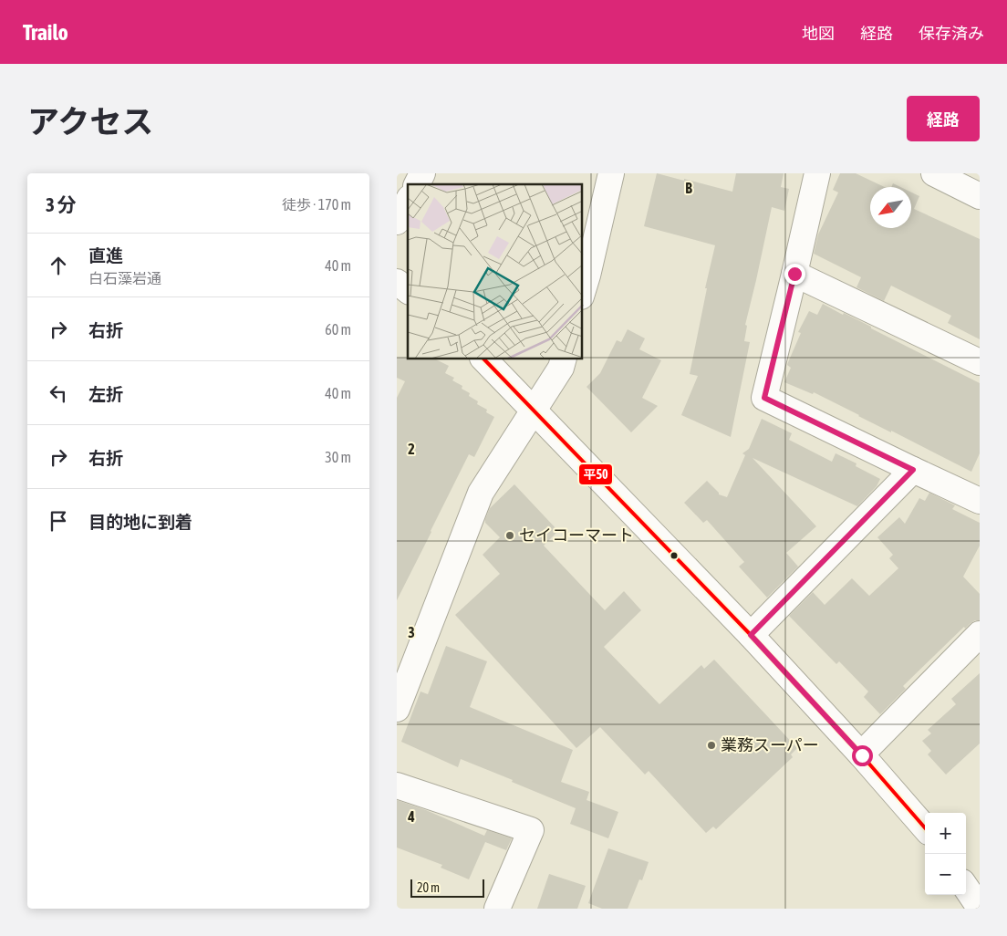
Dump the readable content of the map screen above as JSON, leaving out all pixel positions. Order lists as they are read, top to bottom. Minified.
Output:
{"places":["セイコーマート","業務スーパー"],"lines":["transit line 平50"],"scale_bar":"20 m","north":"bottom left","page":{"header":"Trailo","nav":["地図","経路","保存済み"],"title":"アクセス","buttons":"経路","heading":["3 分","徒歩 · 170 m"],"list":[["直進","白石藻岩通","40 m"],["右折","60 m"],["左折","40 m"],["右折","30 m"],"目的地に到着"],"map_buttons":["+","−"],"scale":"20 m"},"grid":{"columns":["B"],"rows":["2","3","4"]}}
